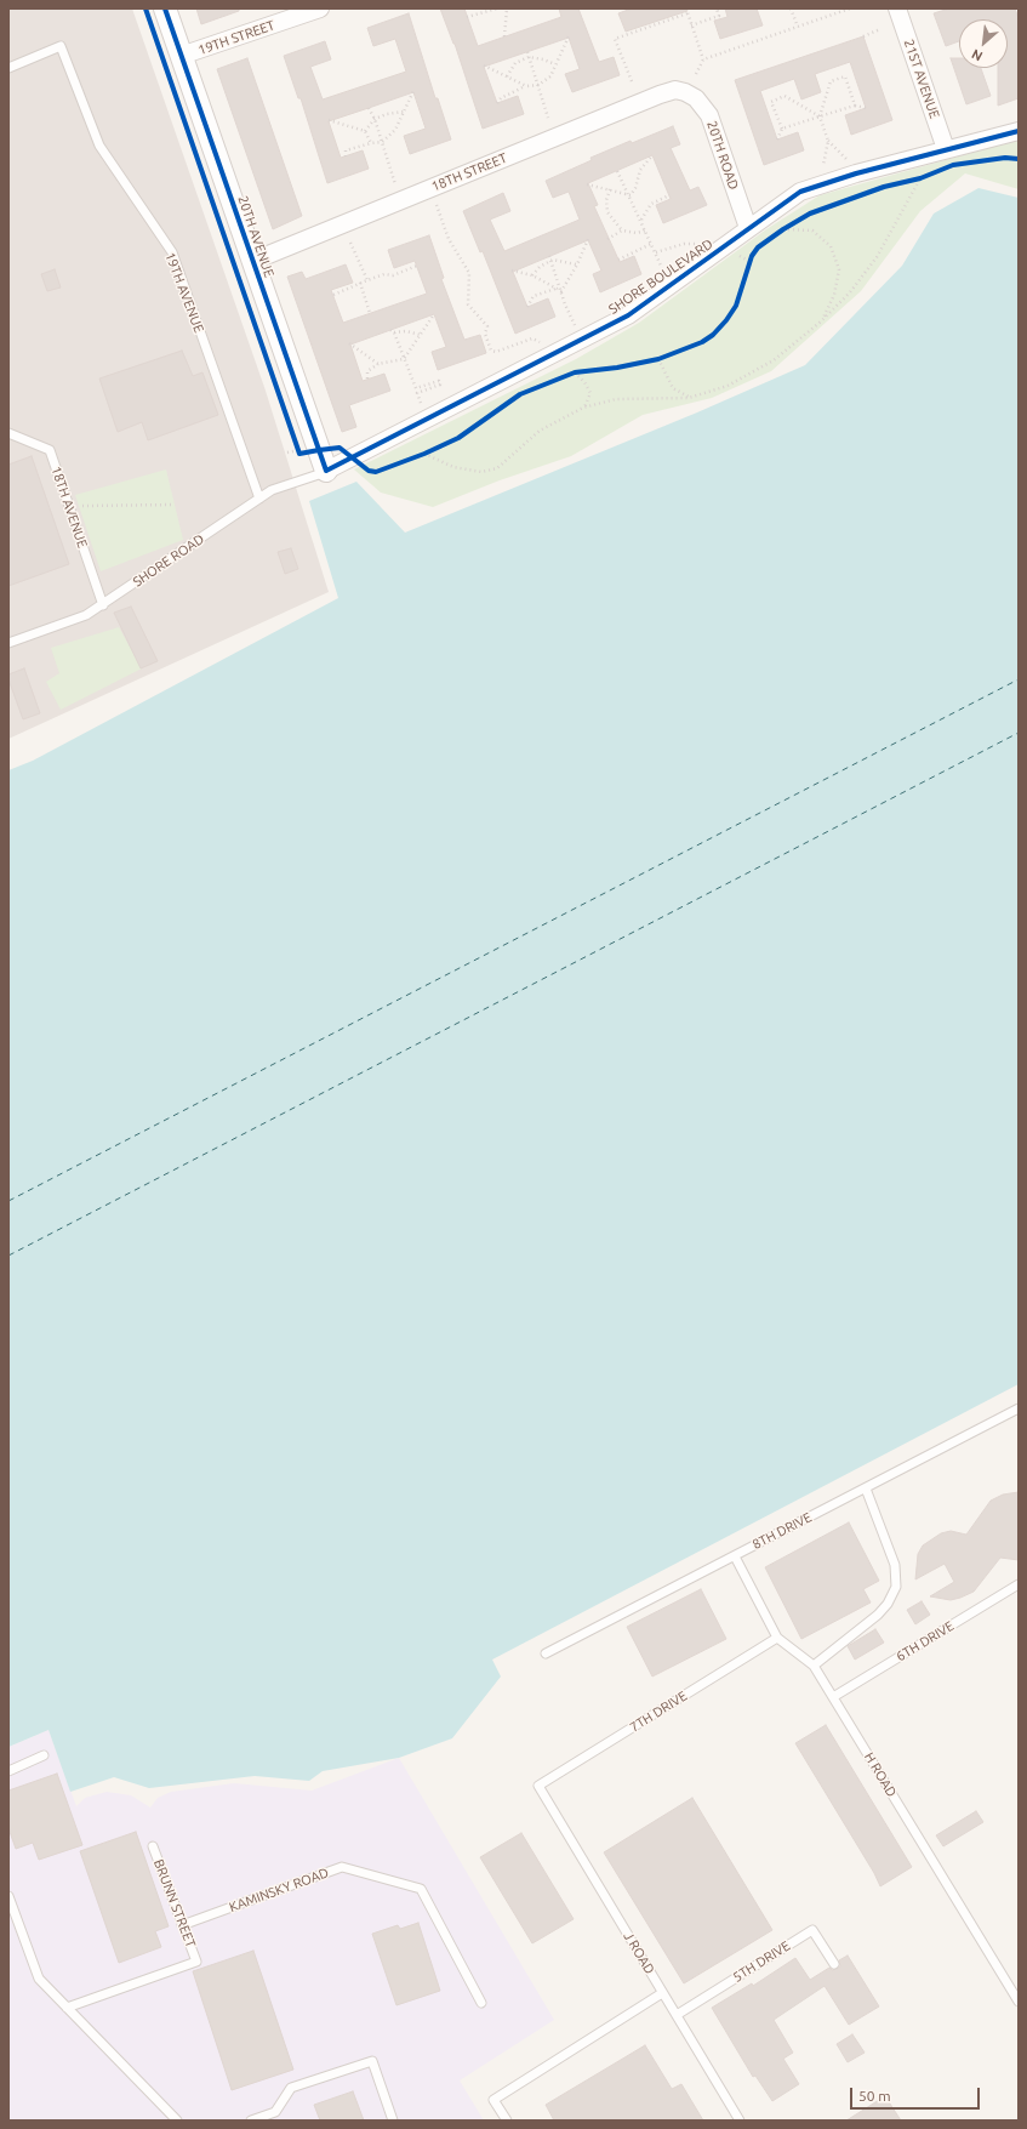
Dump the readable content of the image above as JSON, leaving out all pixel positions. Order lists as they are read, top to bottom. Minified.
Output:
{"streets":{"street":["19TH STREET","21ST AVENUE","20TH ROAD","18TH STREET","20TH AVENUE","SHORE BOULEVARD"],"lane":["19TH AVENUE","18TH AVENUE","SHORE ROAD","8TH DRIVE","6TH DRIVE","7TH DRIVE","H ROAD","KAMINSKY ROAD","BRUNN STREET","J ROAD","5TH DRIVE"]},"crossings":[["19TH STREET","20TH AVENUE"],["21ST AVENUE","SHORE BOULEVARD"],["20TH ROAD","18TH STREET"],["20TH ROAD","SHORE BOULEVARD"],["18TH STREET","20TH AVENUE"],["20TH AVENUE","SHORE BOULEVARD"],["20TH AVENUE","SHORE ROAD"],["SHORE BOULEVARD","SHORE ROAD"],["19TH AVENUE","SHORE ROAD"],["18TH AVENUE","SHORE ROAD"],["8TH DRIVE","H ROAD"],["6TH DRIVE","H ROAD"],["7TH DRIVE","H ROAD"],["7TH DRIVE","J ROAD"],["KAMINSKY ROAD","BRUNN STREET"],["J ROAD","5TH DRIVE"]],"scale_bar":"50 m","north":"bottom left"}
